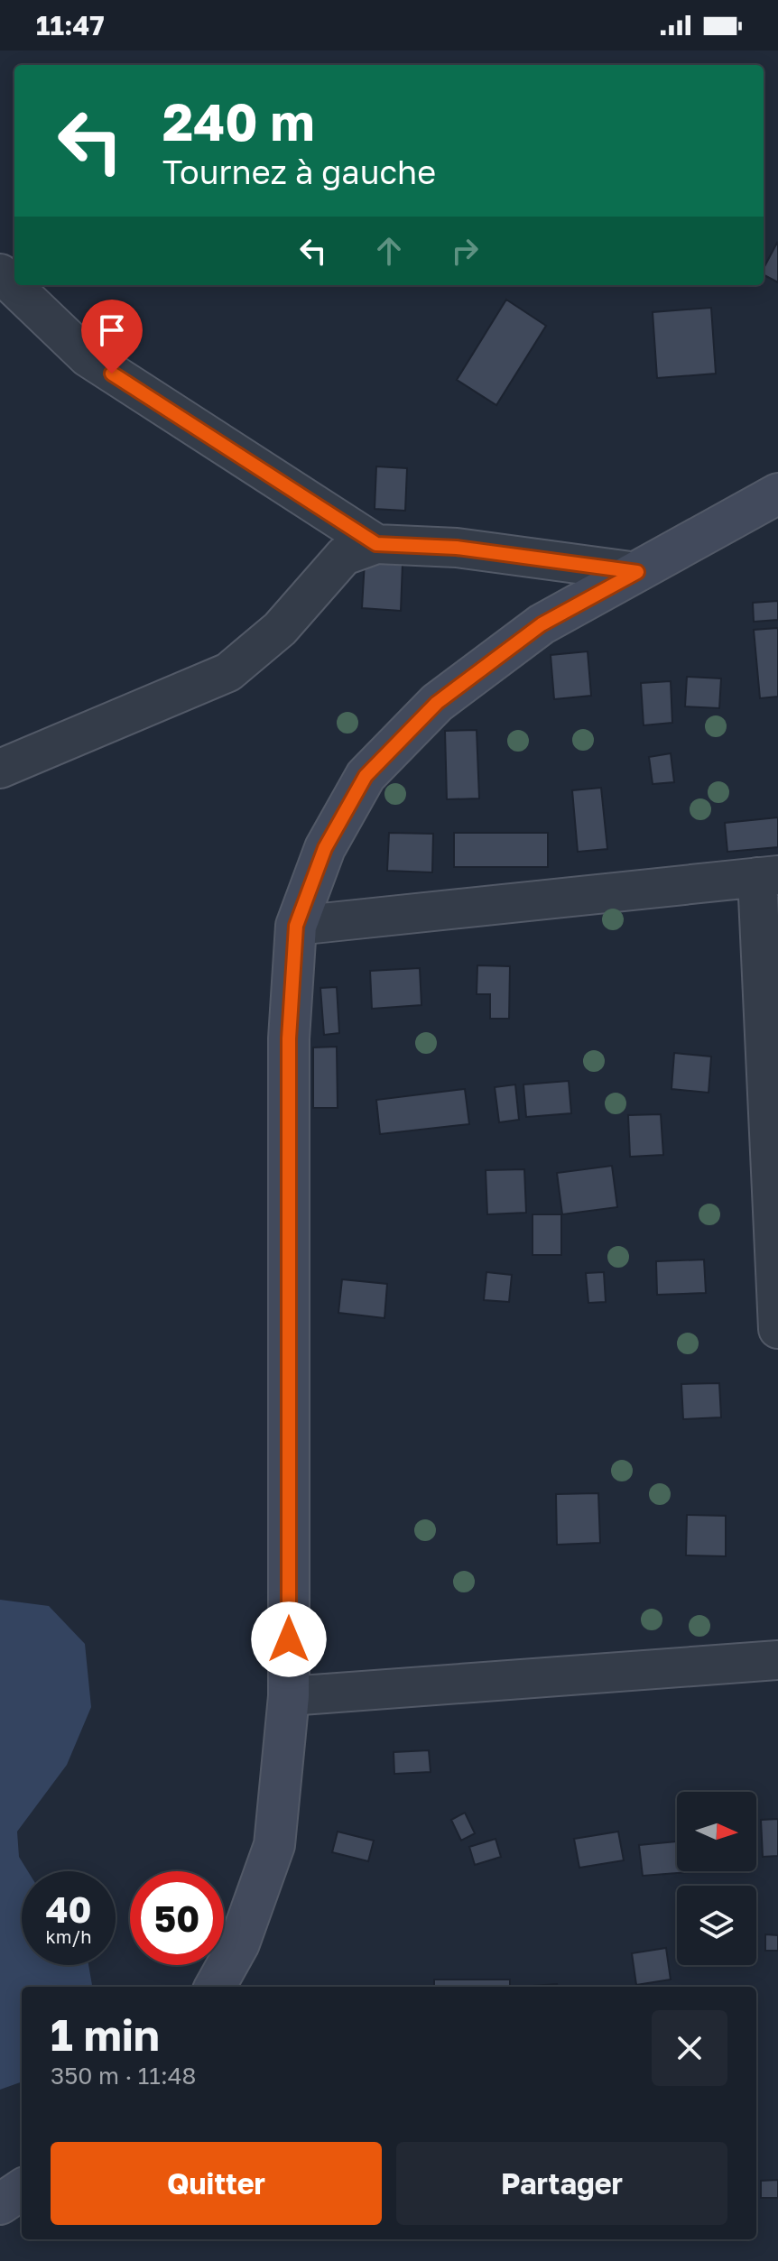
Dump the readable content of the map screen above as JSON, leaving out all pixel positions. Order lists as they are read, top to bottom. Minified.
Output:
{"north":"right","page":{"status":"11:47","turn":["240 m","Tournez à gauche"],"speed":"40 km/h","limit":"50","heading":["1 min","350 m · 11:48"],"buttons":["Quitter","Partager"]}}
